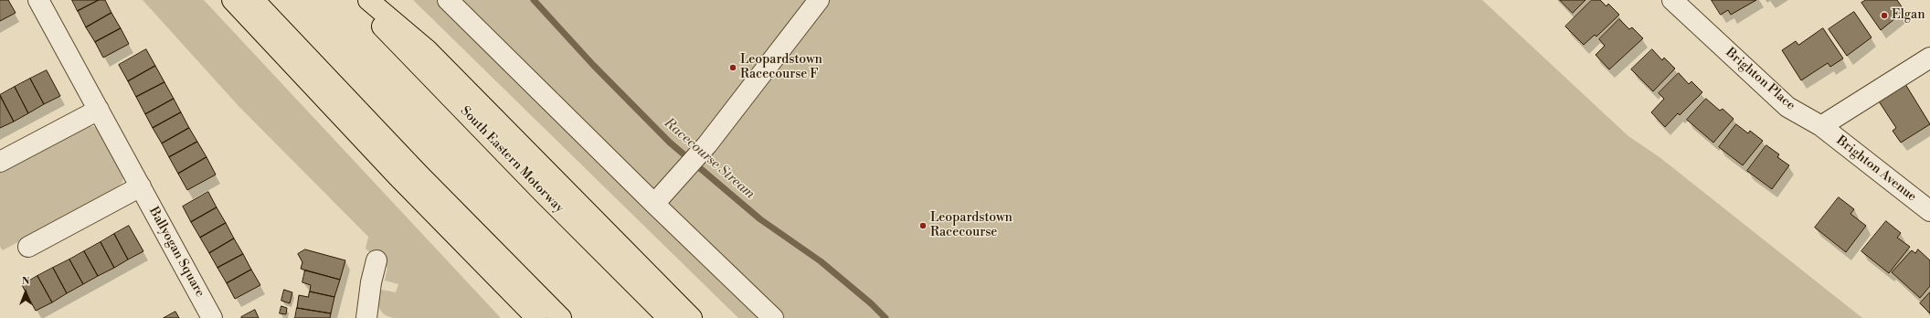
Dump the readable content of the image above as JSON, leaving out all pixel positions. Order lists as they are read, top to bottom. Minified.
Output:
{"streets":{"highway":["South Eastern Motorway"],"street":["Brighton Place","Brighton Avenue","Ballyogan Square"]},"crossings":[["Brighton Place","Brighton Avenue"]],"water":["Racecourse Stream"],"places":["Elgan","Leopardstown Racecourse F","Leopardstown Racecourse"],"north":"top"}
